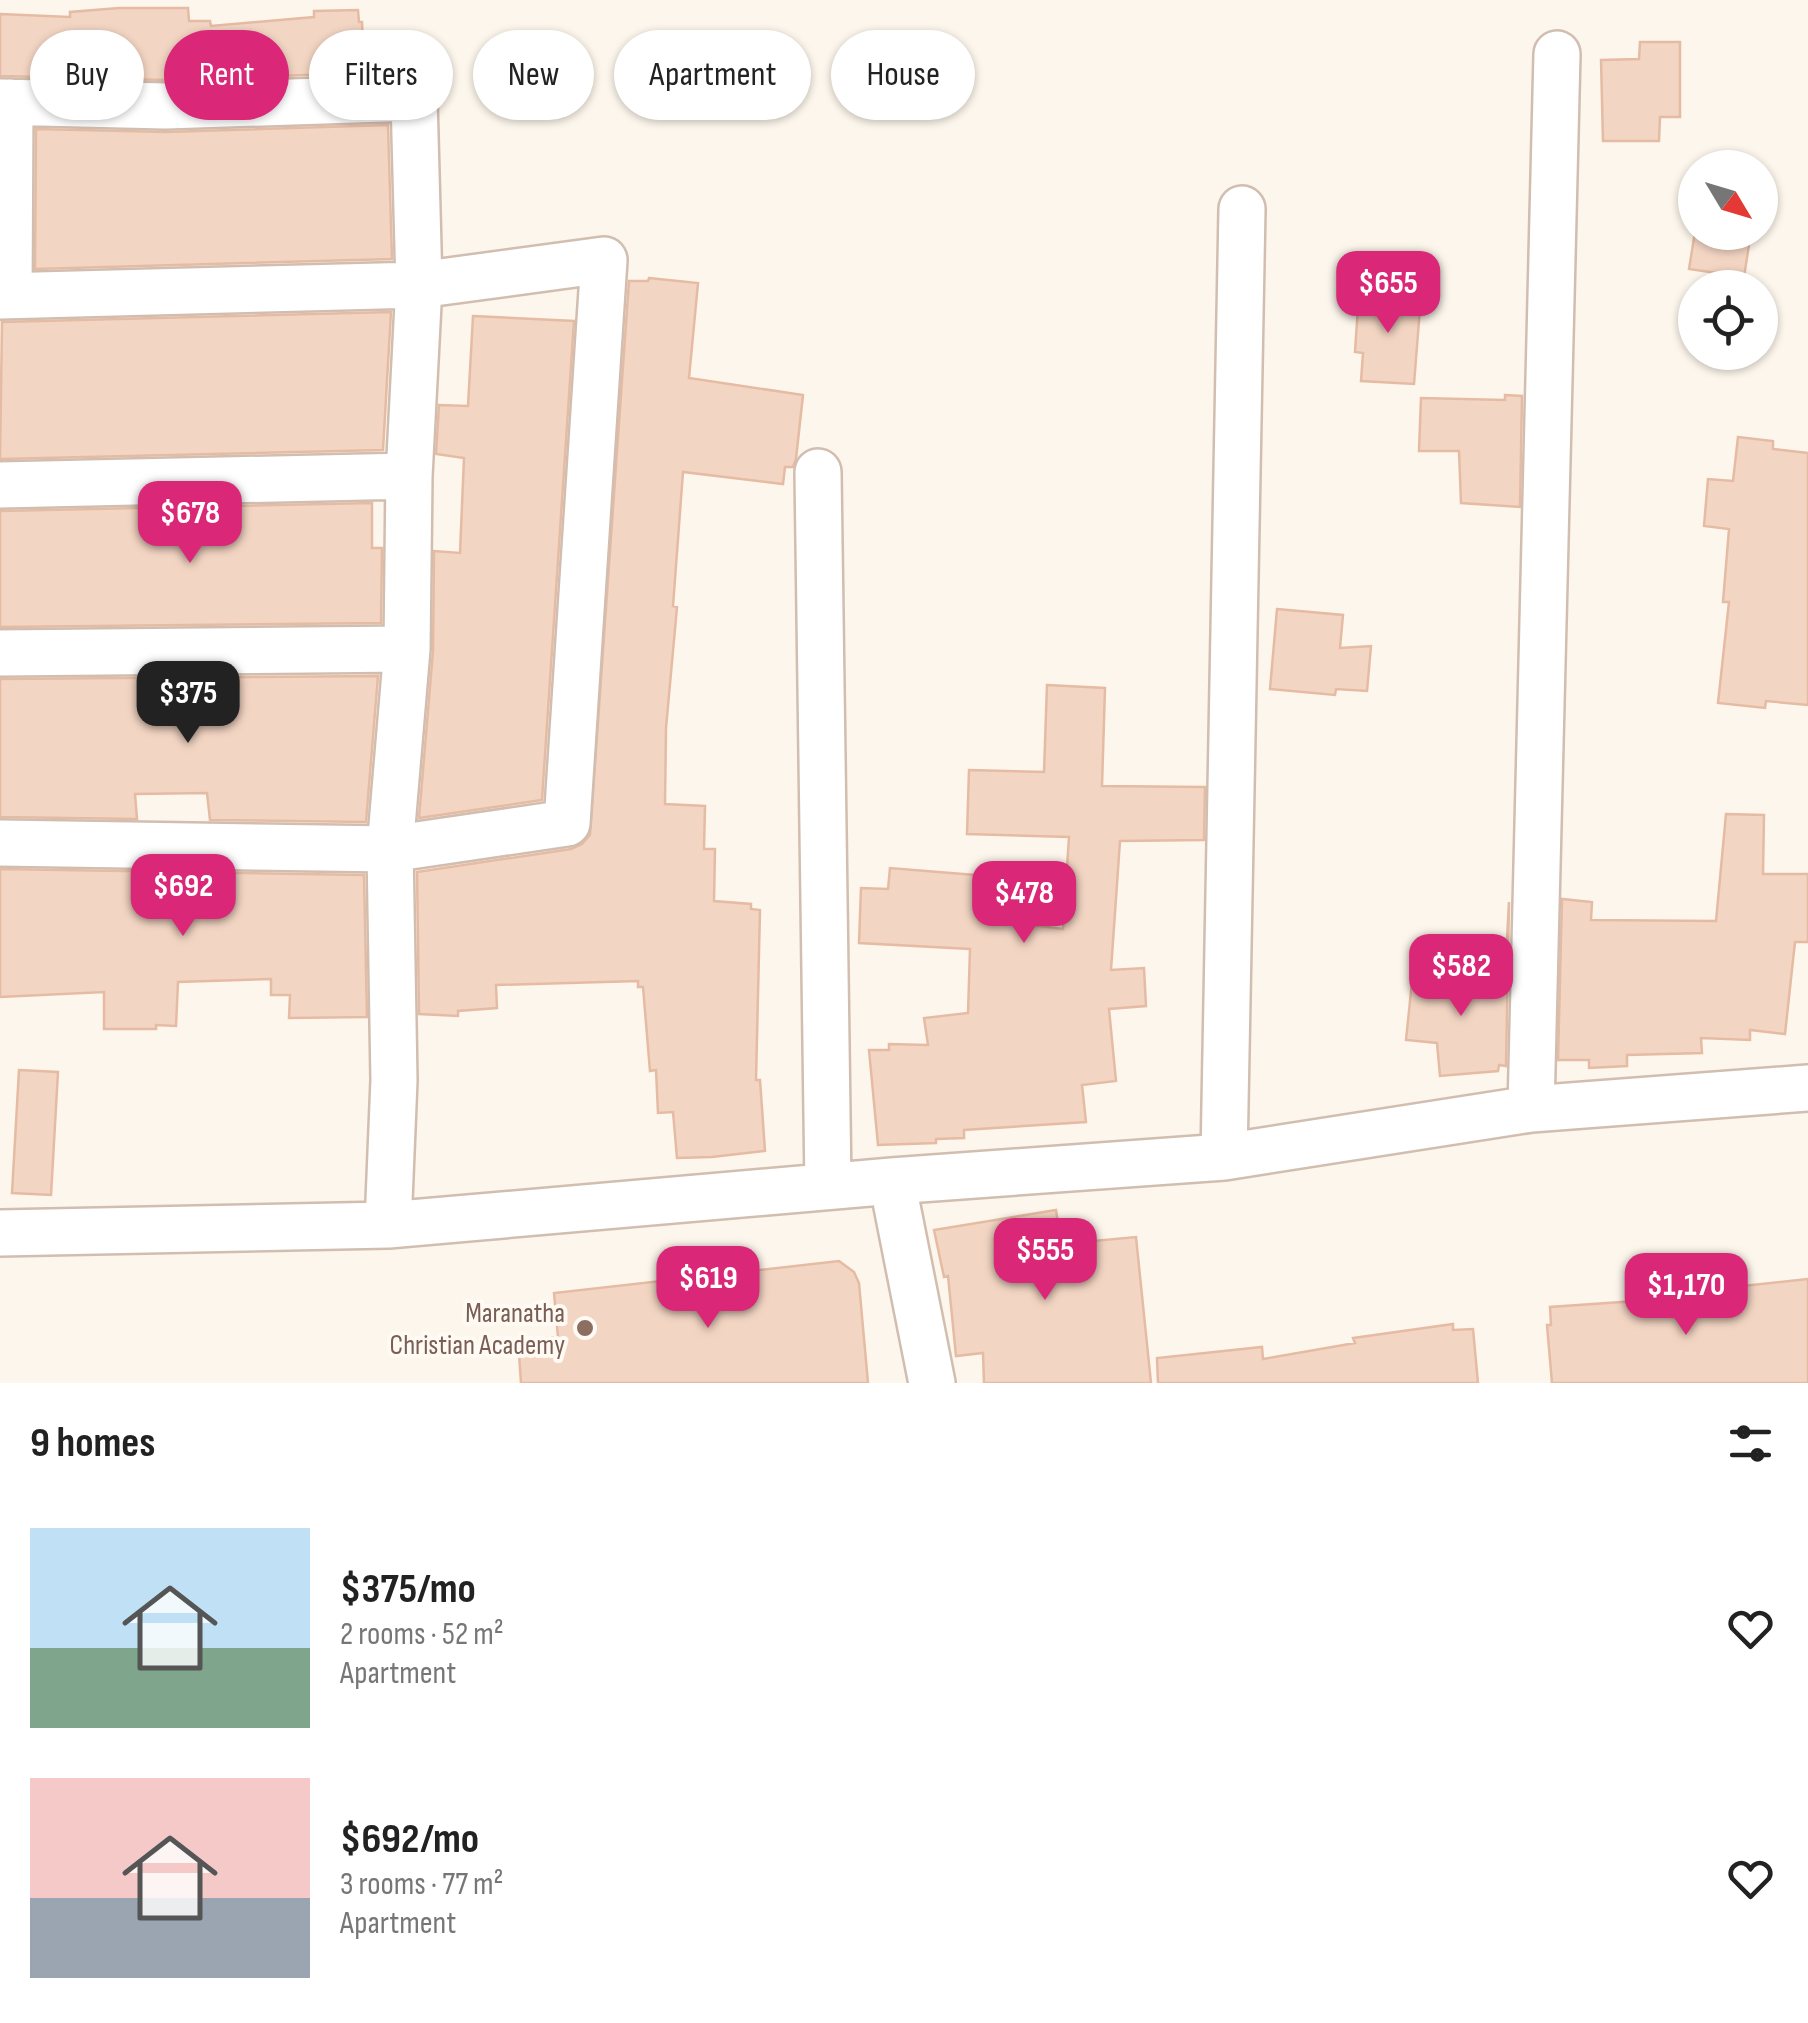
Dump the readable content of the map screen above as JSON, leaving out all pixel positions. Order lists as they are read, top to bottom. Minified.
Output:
{"places":["Maranatha Christian Academy"],"north":"bottom right","page":{"chip":["Buy","Rent","Filters","New","Apartment","House"],"price":["$655","$678","$375","$692","$478","$582","$555","$619","$1,170"],"heading":"9 homes","list":[{"name":"$375/mo","note":"2 rooms · 52 m² · Apartment"},{"name":"$692/mo","note":"3 rooms · 77 m² · Apartment"}]}}
